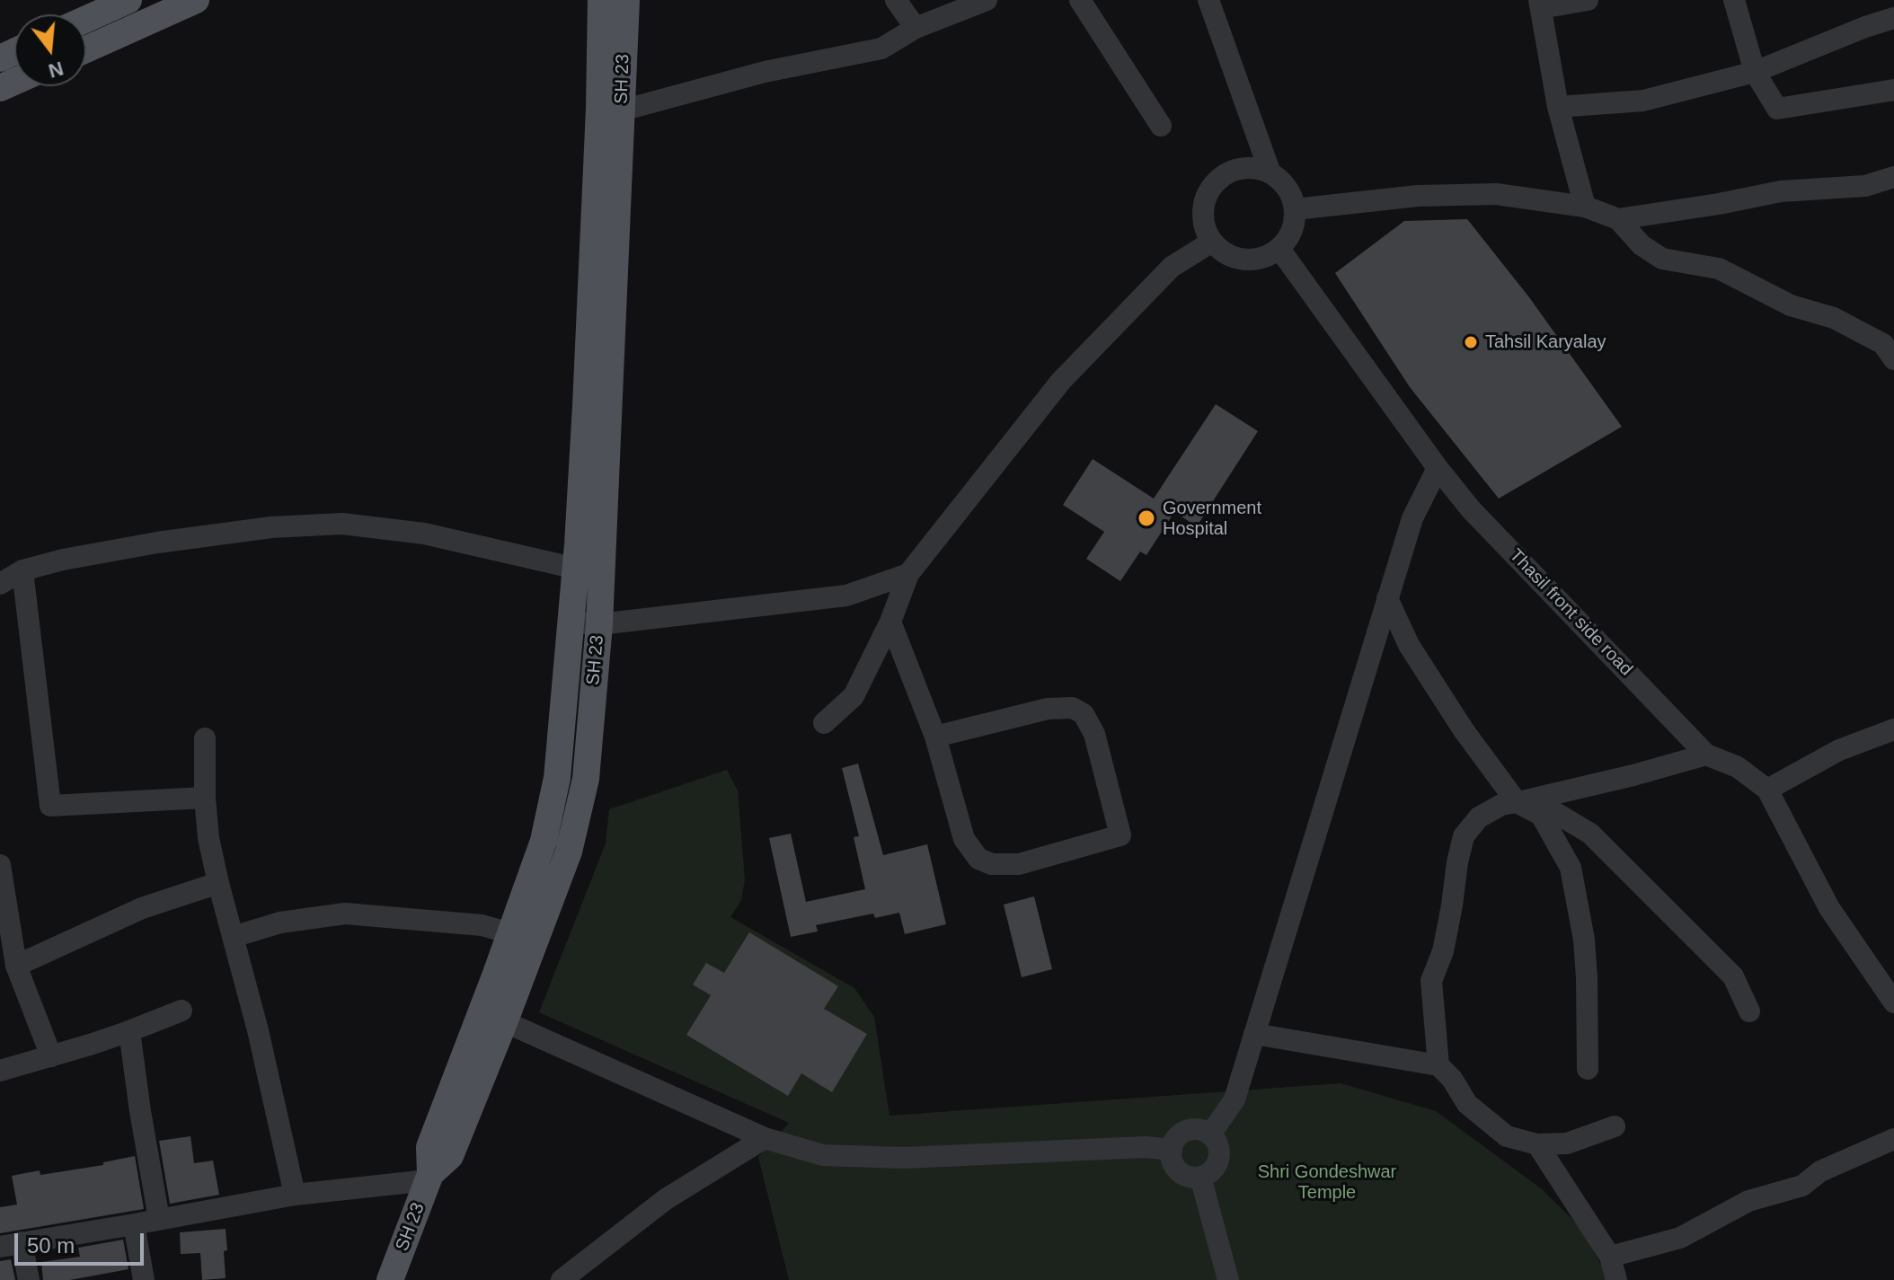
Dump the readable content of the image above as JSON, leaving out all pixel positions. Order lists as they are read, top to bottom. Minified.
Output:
{"streets":{"main road":["SH 23"],"street":["Thasil front side road"]},"parks":["Shri Gondeshwar Temple"],"places":["Tahsil Karyalay","Government Hospital"],"scale_bar":"50 m","north":"bottom"}
